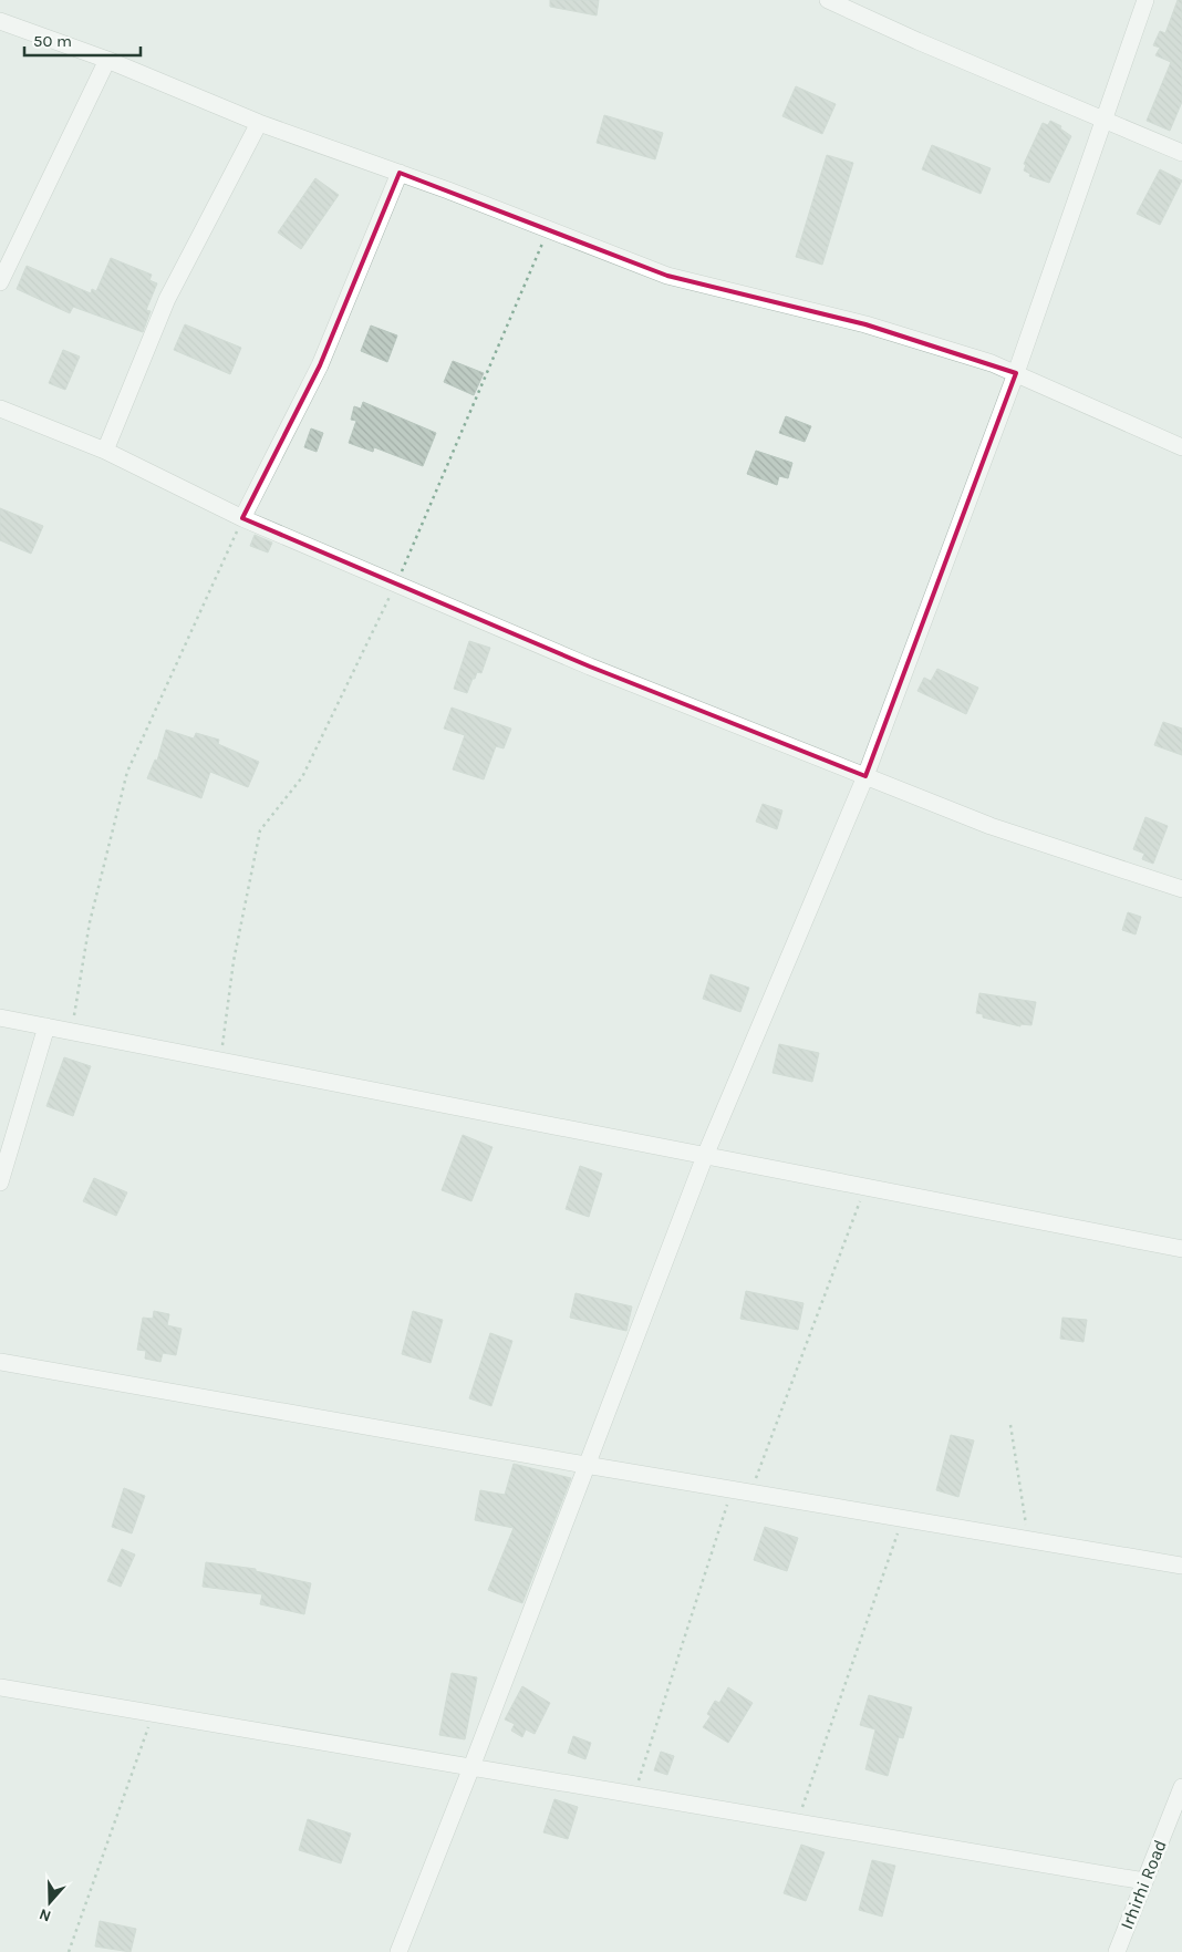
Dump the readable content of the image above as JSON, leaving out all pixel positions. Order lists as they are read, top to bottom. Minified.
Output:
{"streets":{"street":["Irhirhi Road"]},"scale_bar":"50 m","north":"bottom"}
